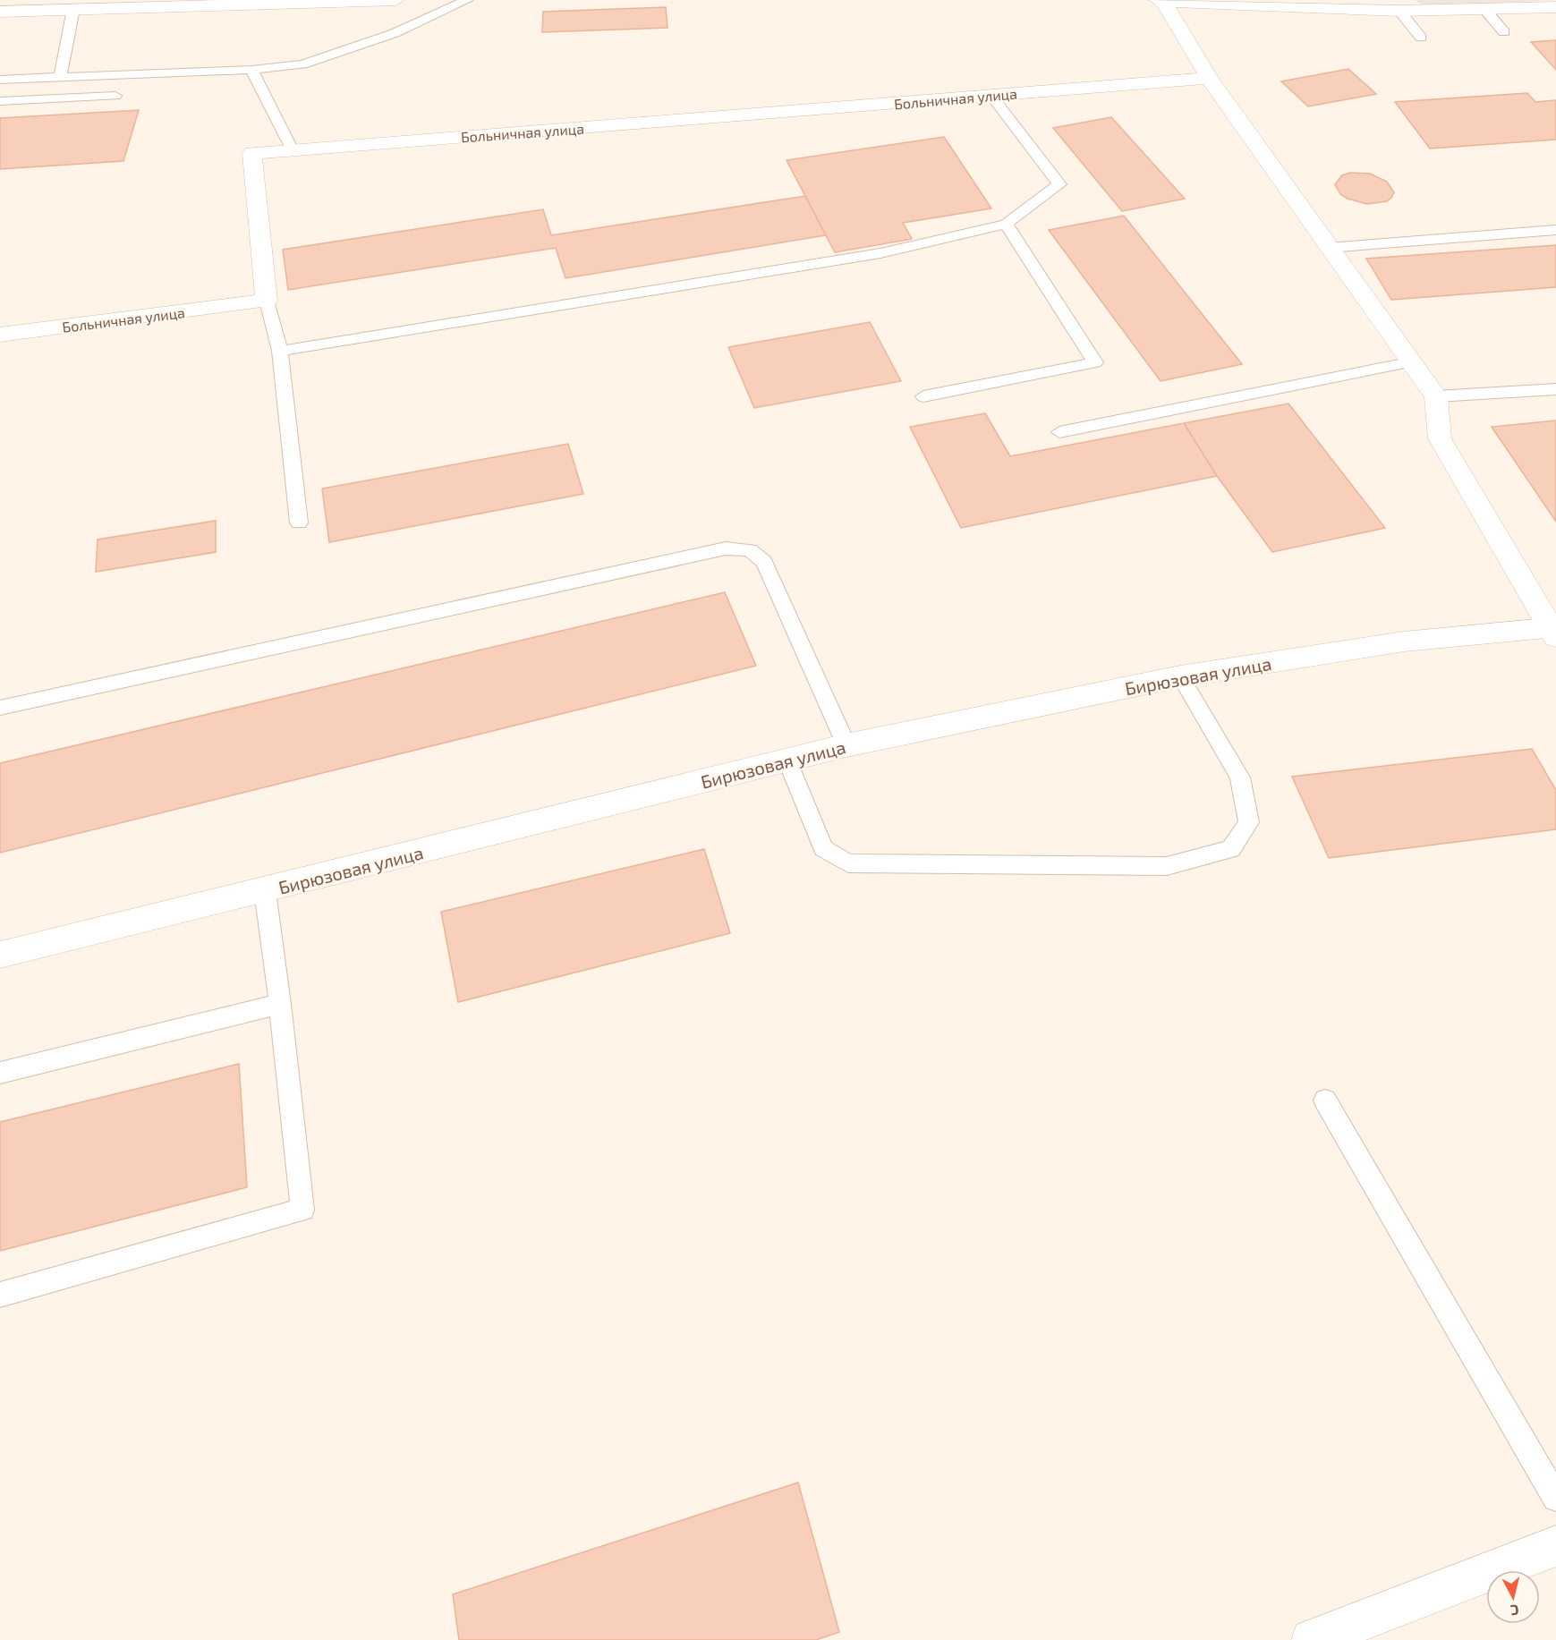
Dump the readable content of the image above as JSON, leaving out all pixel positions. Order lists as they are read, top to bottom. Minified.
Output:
{"streets":{"street":["Больничная улица","Бирюзовая улица"]},"north":"bottom"}
